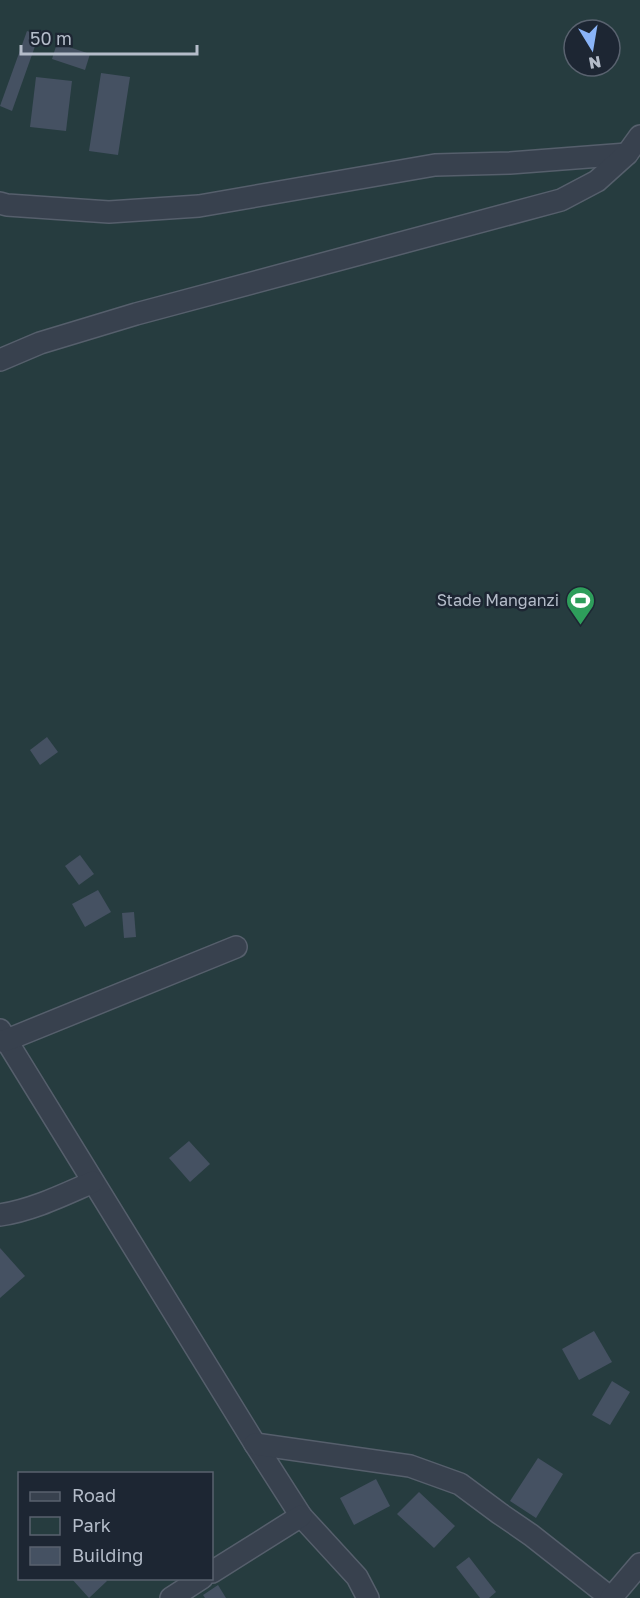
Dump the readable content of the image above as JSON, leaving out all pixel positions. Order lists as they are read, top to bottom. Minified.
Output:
{"places":{"sports":["Stade Manganzi"]},"legend":["Road","Park","Building"],"scale_bar":"50 m","north":"bottom"}
